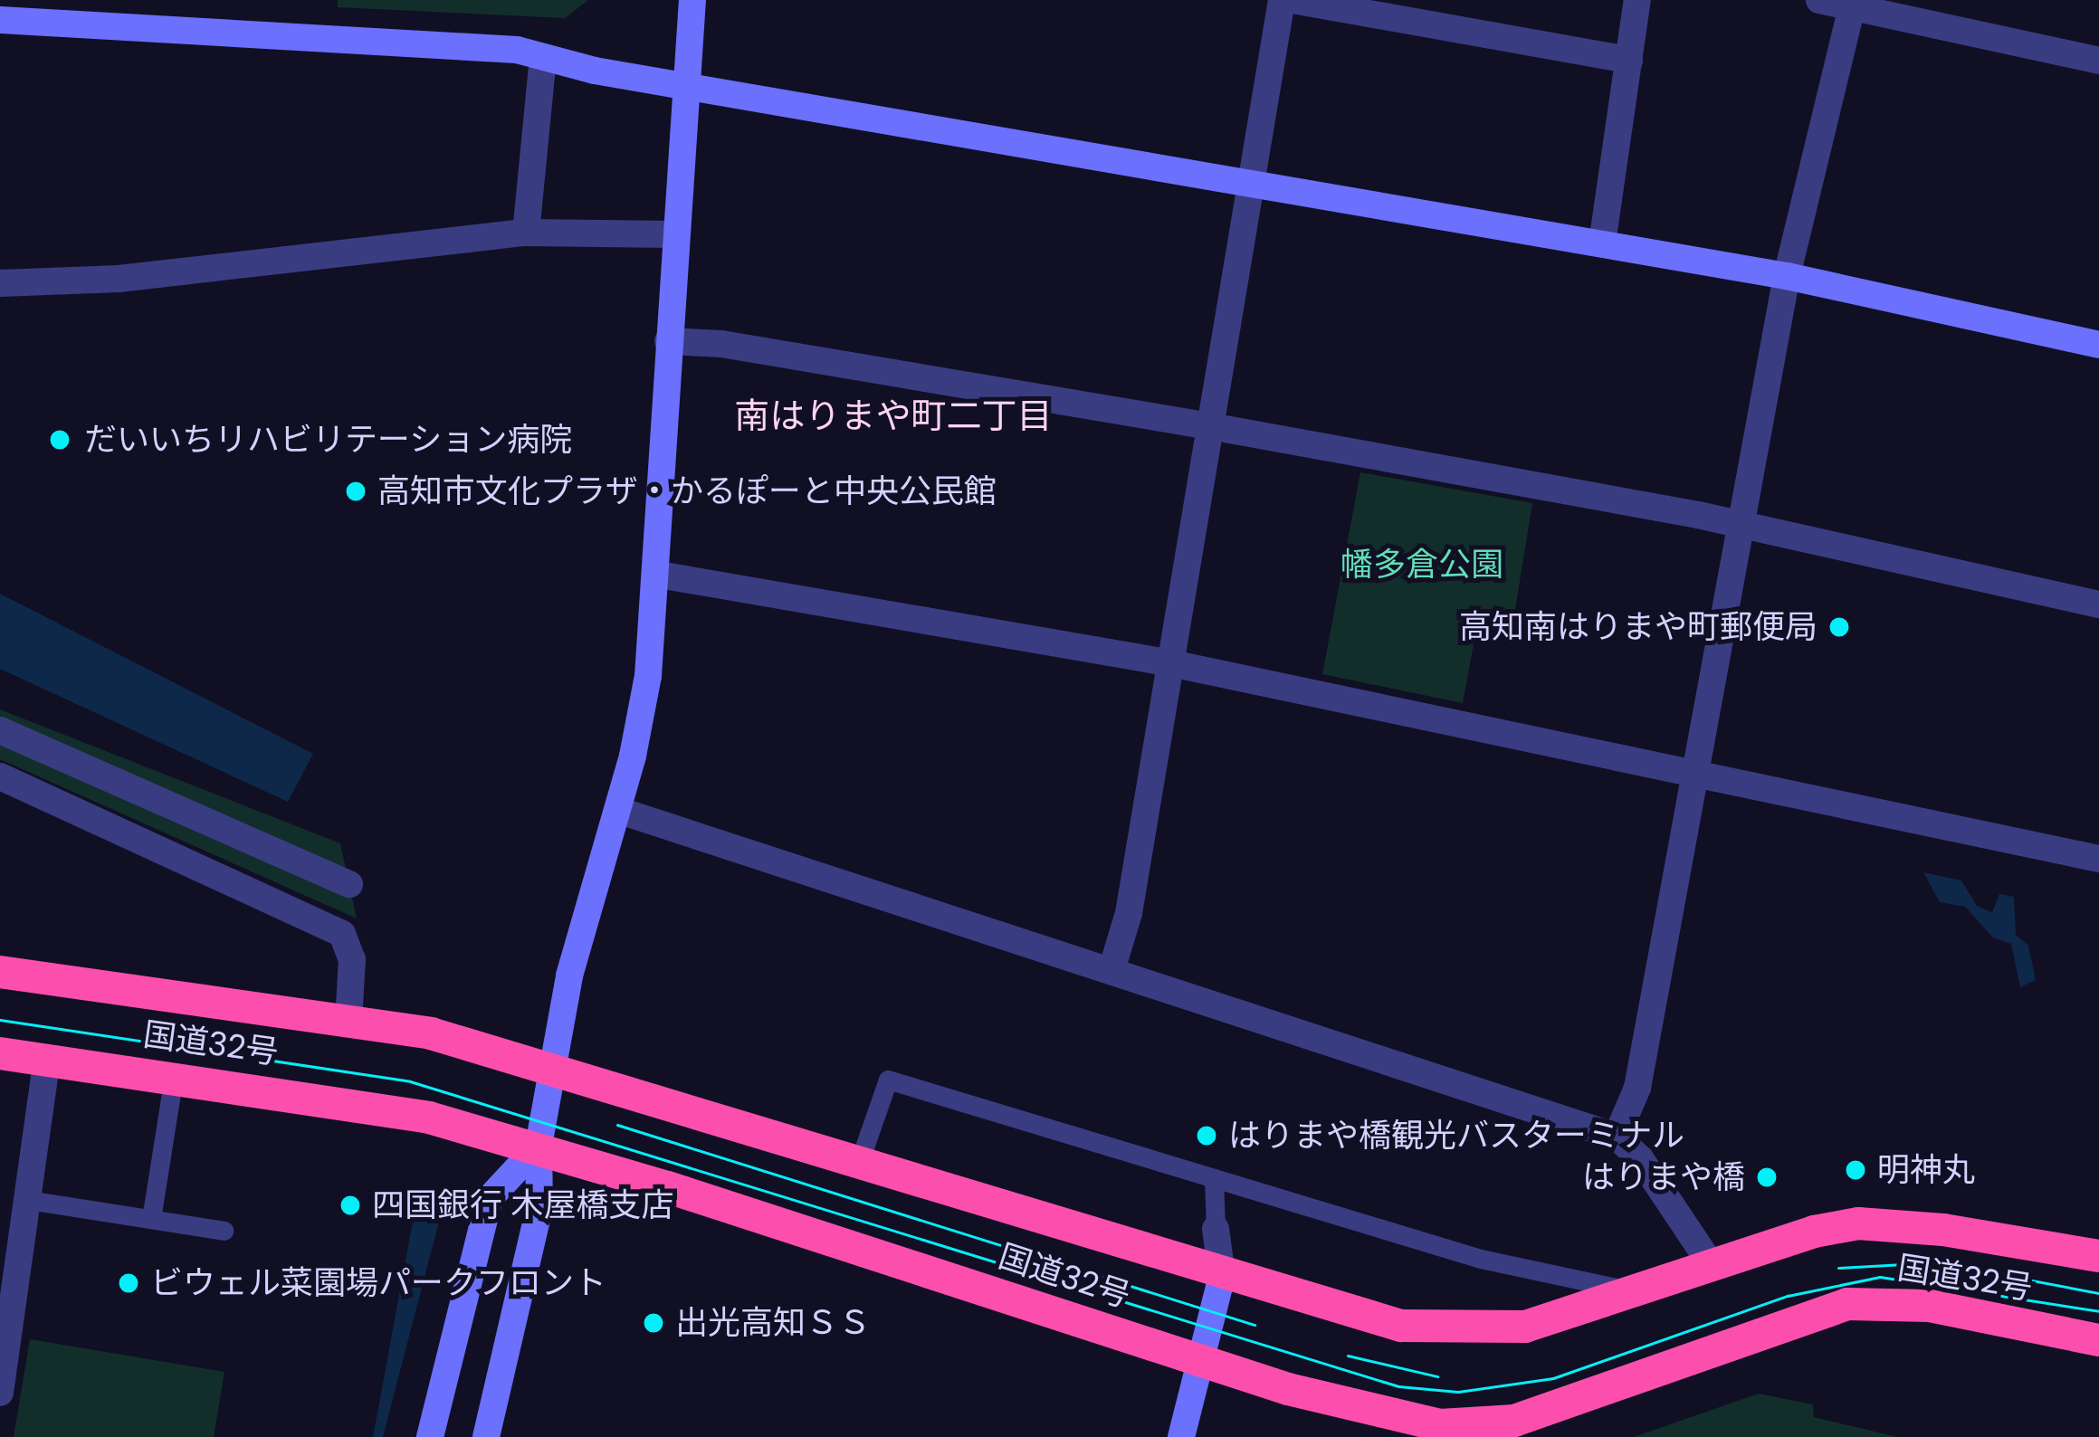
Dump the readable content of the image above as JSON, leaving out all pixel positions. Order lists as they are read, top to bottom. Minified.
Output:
{"streets":{"highway":["国道32号"]},"districts":["南はりまや町二丁目"],"parks":["幡多倉公園"],"places":["だいいちリハビリテーション病院","高知市文化プラザ・かるぽーと中央公民館","高知南はりまや町郵便局","はりまや橋観光バスターミナル","明神丸","はりまや橋","四国銀行 木屋橋支店","ビウェル菜園場パークフロント","出光高知ＳＳ"]}
